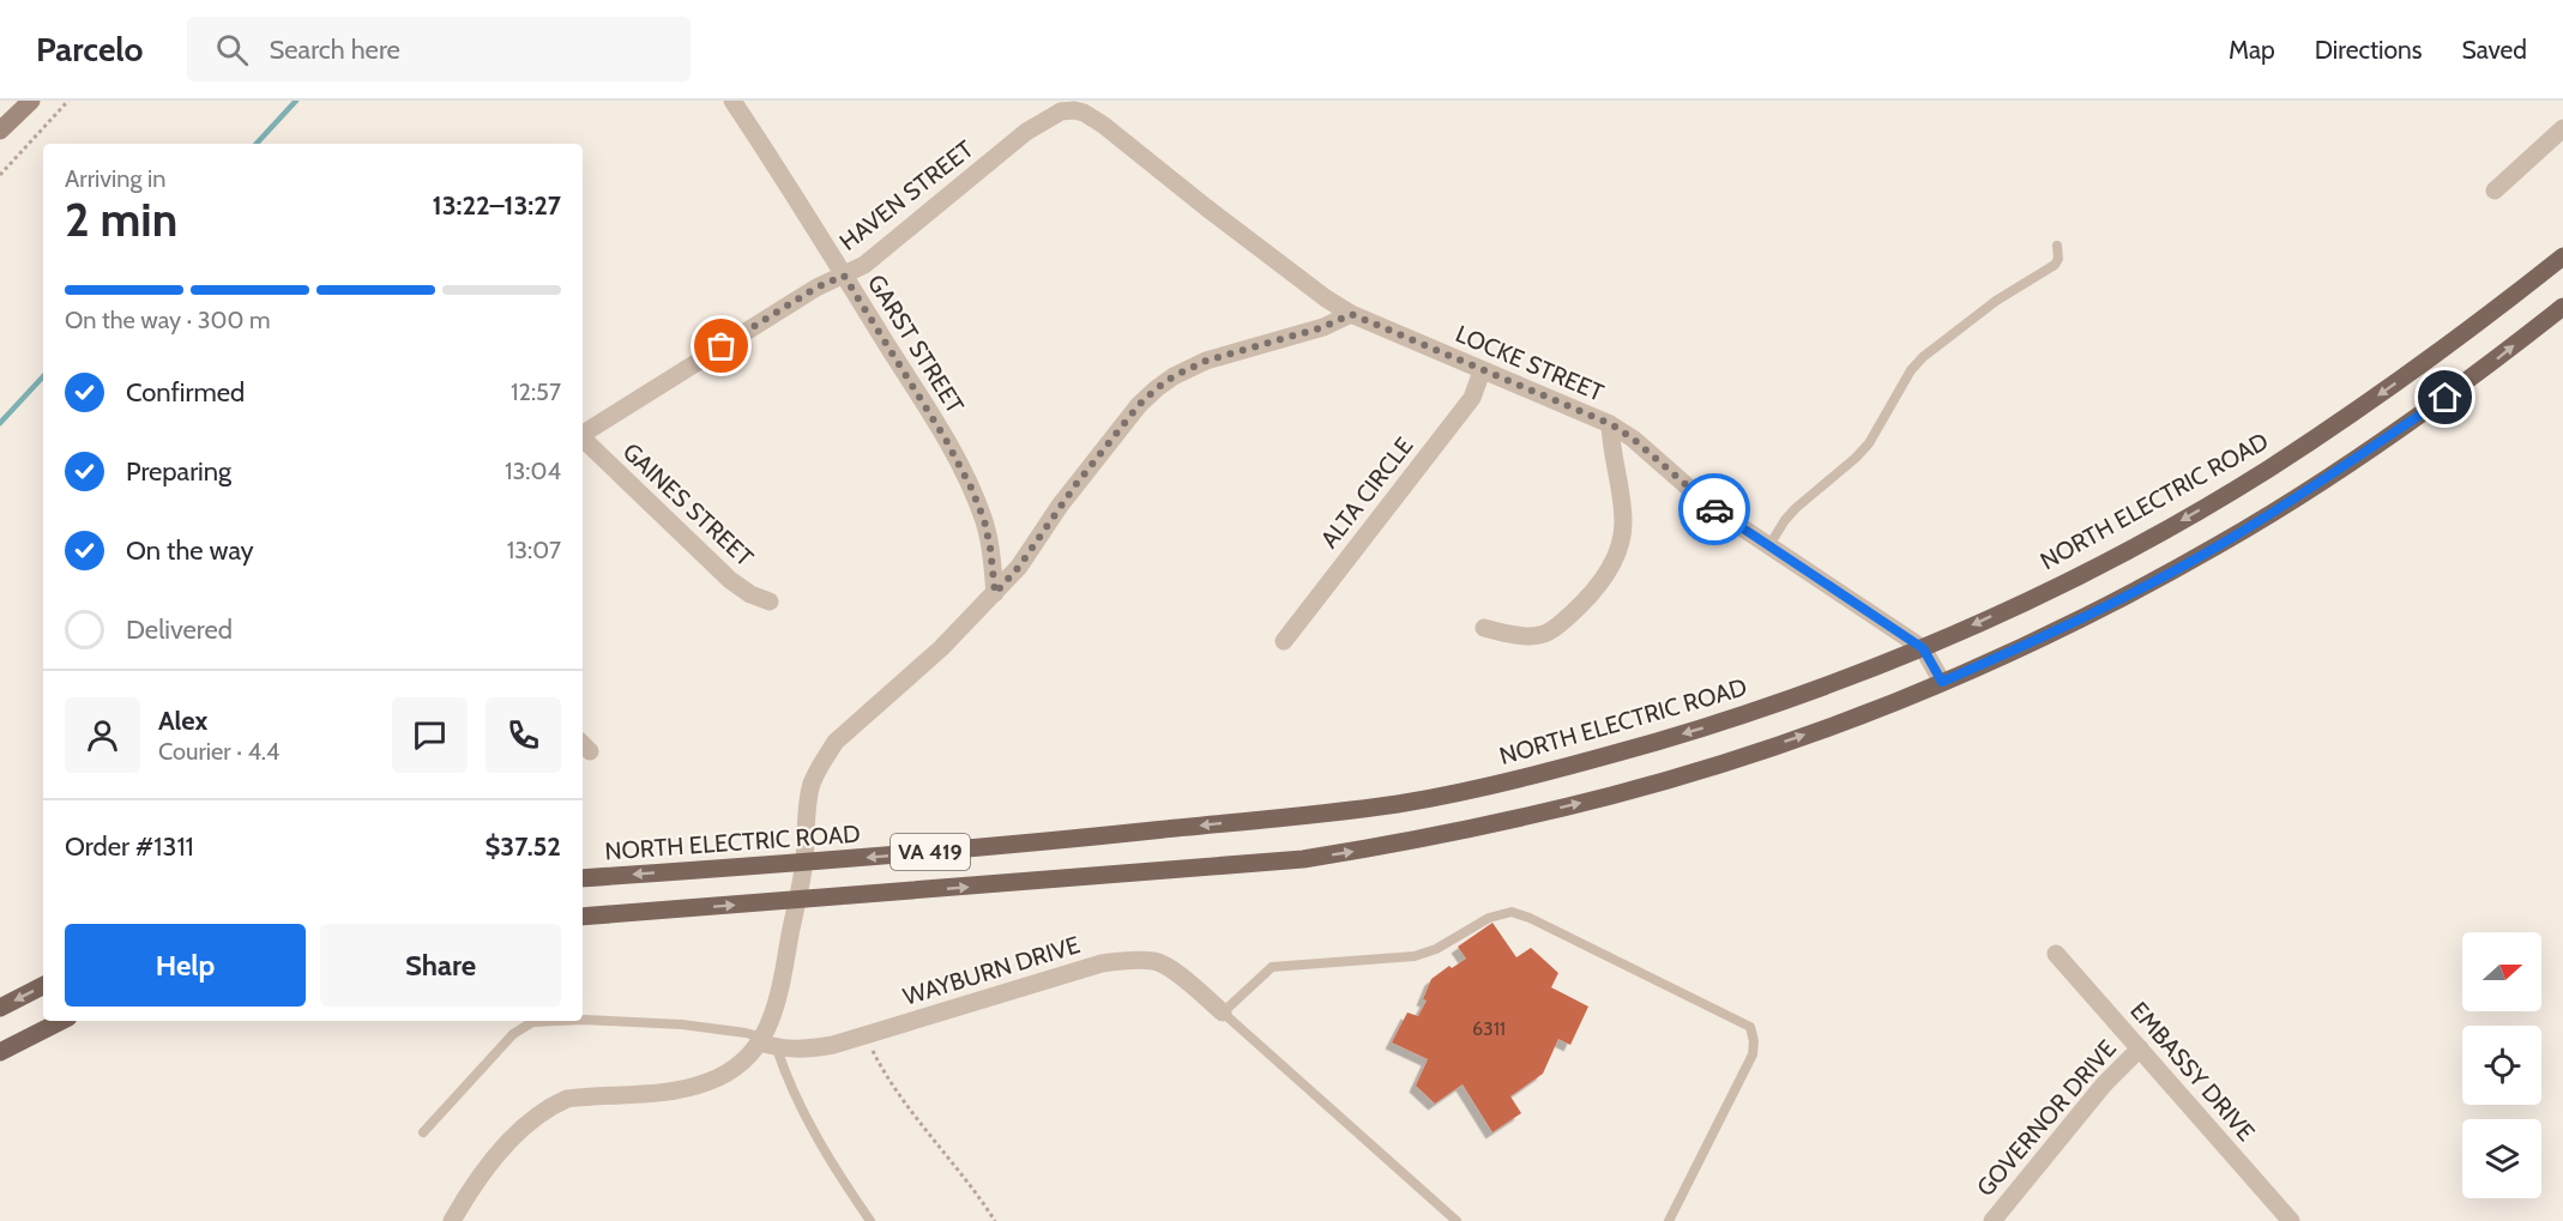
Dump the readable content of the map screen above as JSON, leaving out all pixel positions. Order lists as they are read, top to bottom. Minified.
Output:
{"streets":{"main road":["NORTH ELECTRIC ROAD","VA 419"],"street":["HAVEN STREET","GARST STREET","LOCKE STREET","ALTA CIRCLE","GAINES STREET","WAYBURN DRIVE","EMBASSY DRIVE","GOVERNOR DRIVE"]},"crossings":[["HAVEN STREET","GARST STREET"],["HAVEN STREET","LOCKE STREET"],["LOCKE STREET","ALTA CIRCLE"],["LOCKE STREET","NORTH ELECTRIC ROAD"],["LOCKE STREET","VA 419"],["EMBASSY DRIVE","GOVERNOR DRIVE"]],"house_numbers":["6311"],"north":"right","page":{"header":"Parcelo","search":"Search here","nav":["Map","Directions","Saved"],"heading":["2 min","Arriving in","13:22–13:27"],"panel":["Alex","Courier · 4.4","Order #1311","$37.52"],"bar":"On the way · 300 m","list":[["Confirmed","12:57"],["Preparing","13:04"],["On the way","13:07"],"Delivered"],"buttons":["Help","Share"]}}
